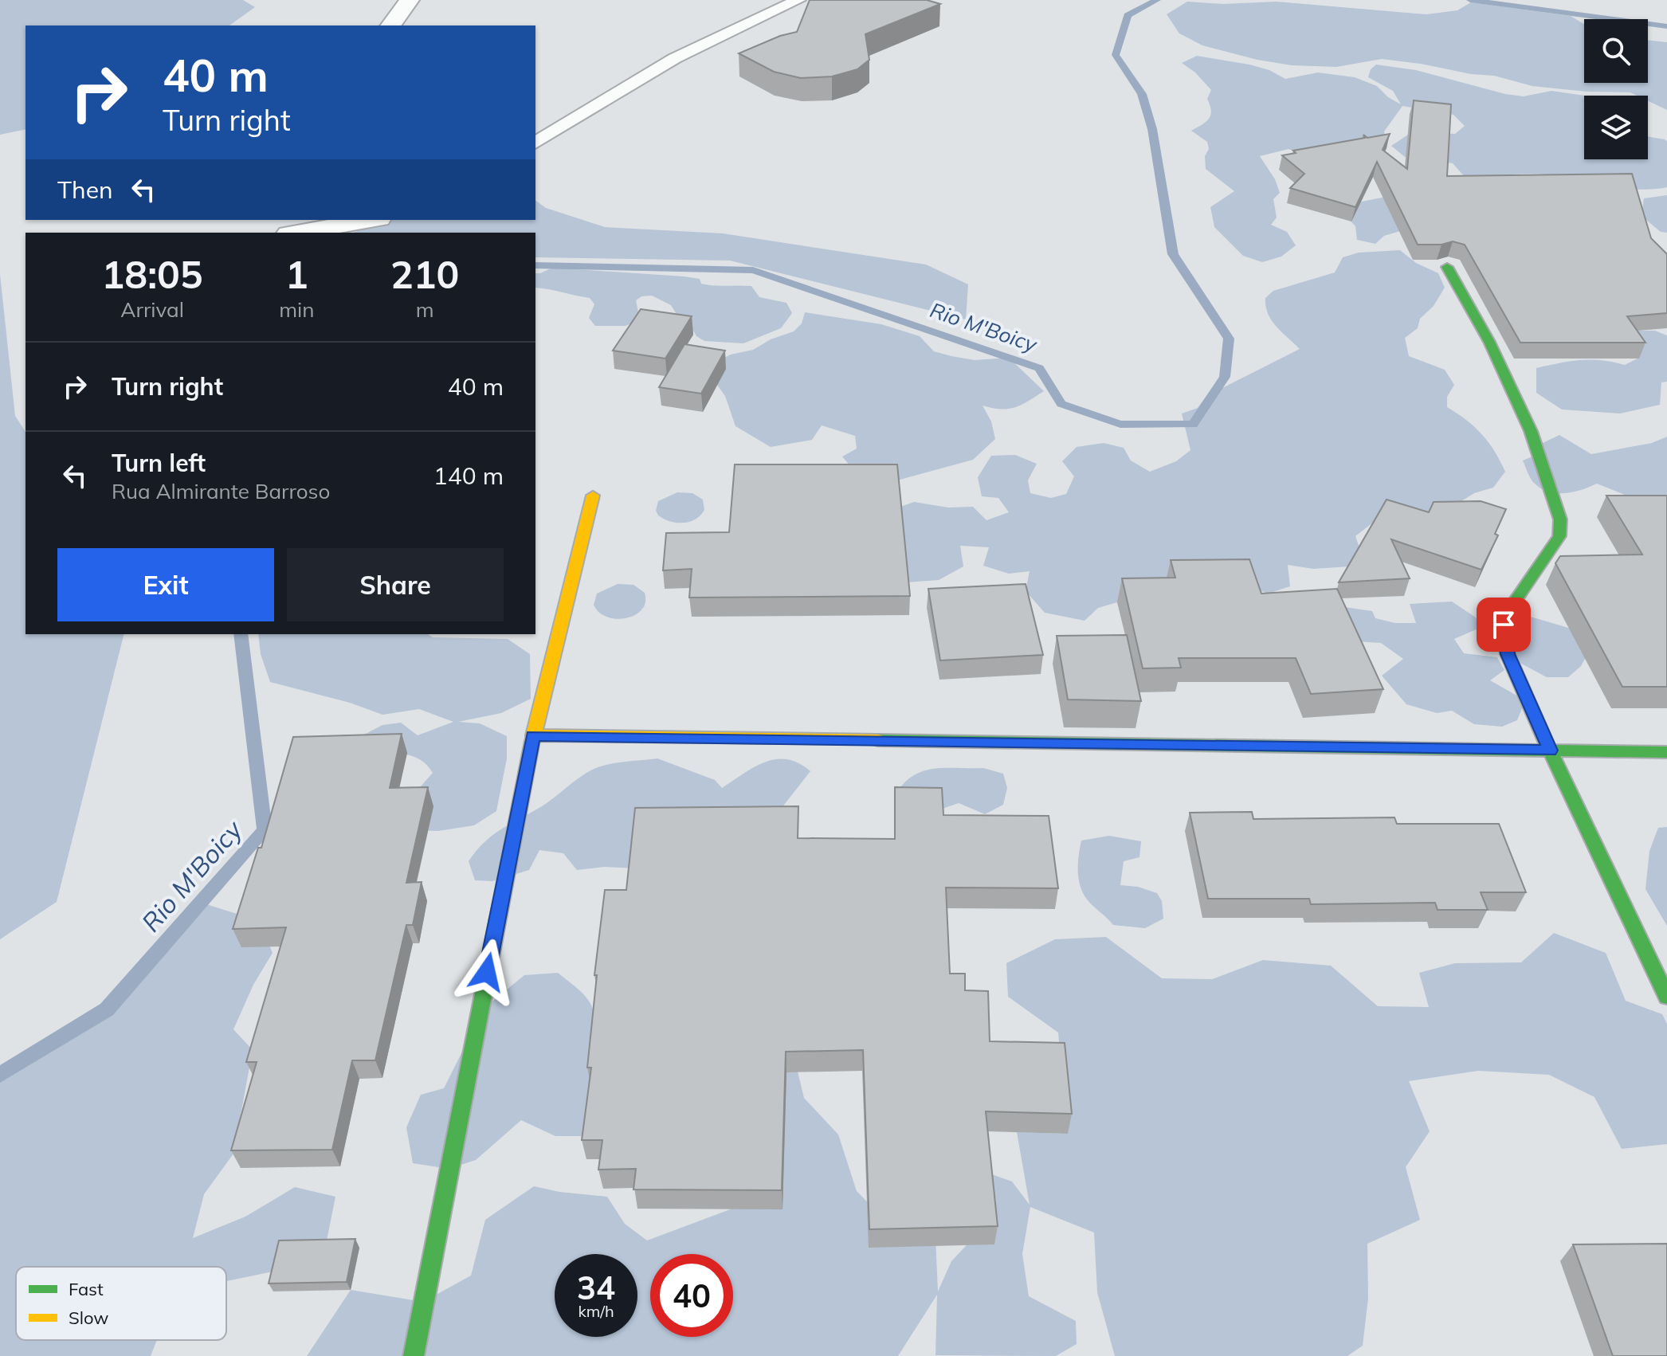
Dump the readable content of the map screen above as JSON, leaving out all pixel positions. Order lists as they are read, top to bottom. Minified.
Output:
{"water":["Rio M'Boicy"],"legend":["Fast","Slow"],"page":{"turn":["40 m","Turn right"],"then":"Then","eta":["18:05","Arrival","1","min","210","m"],"list":[{"name":"Turn right","value":"40 m"},{"name":"Turn left","note":"Rua Almirante Barroso","value":"140 m"}],"buttons":["Exit","Share"],"speed":"34 km/h","limit":"40"}}
